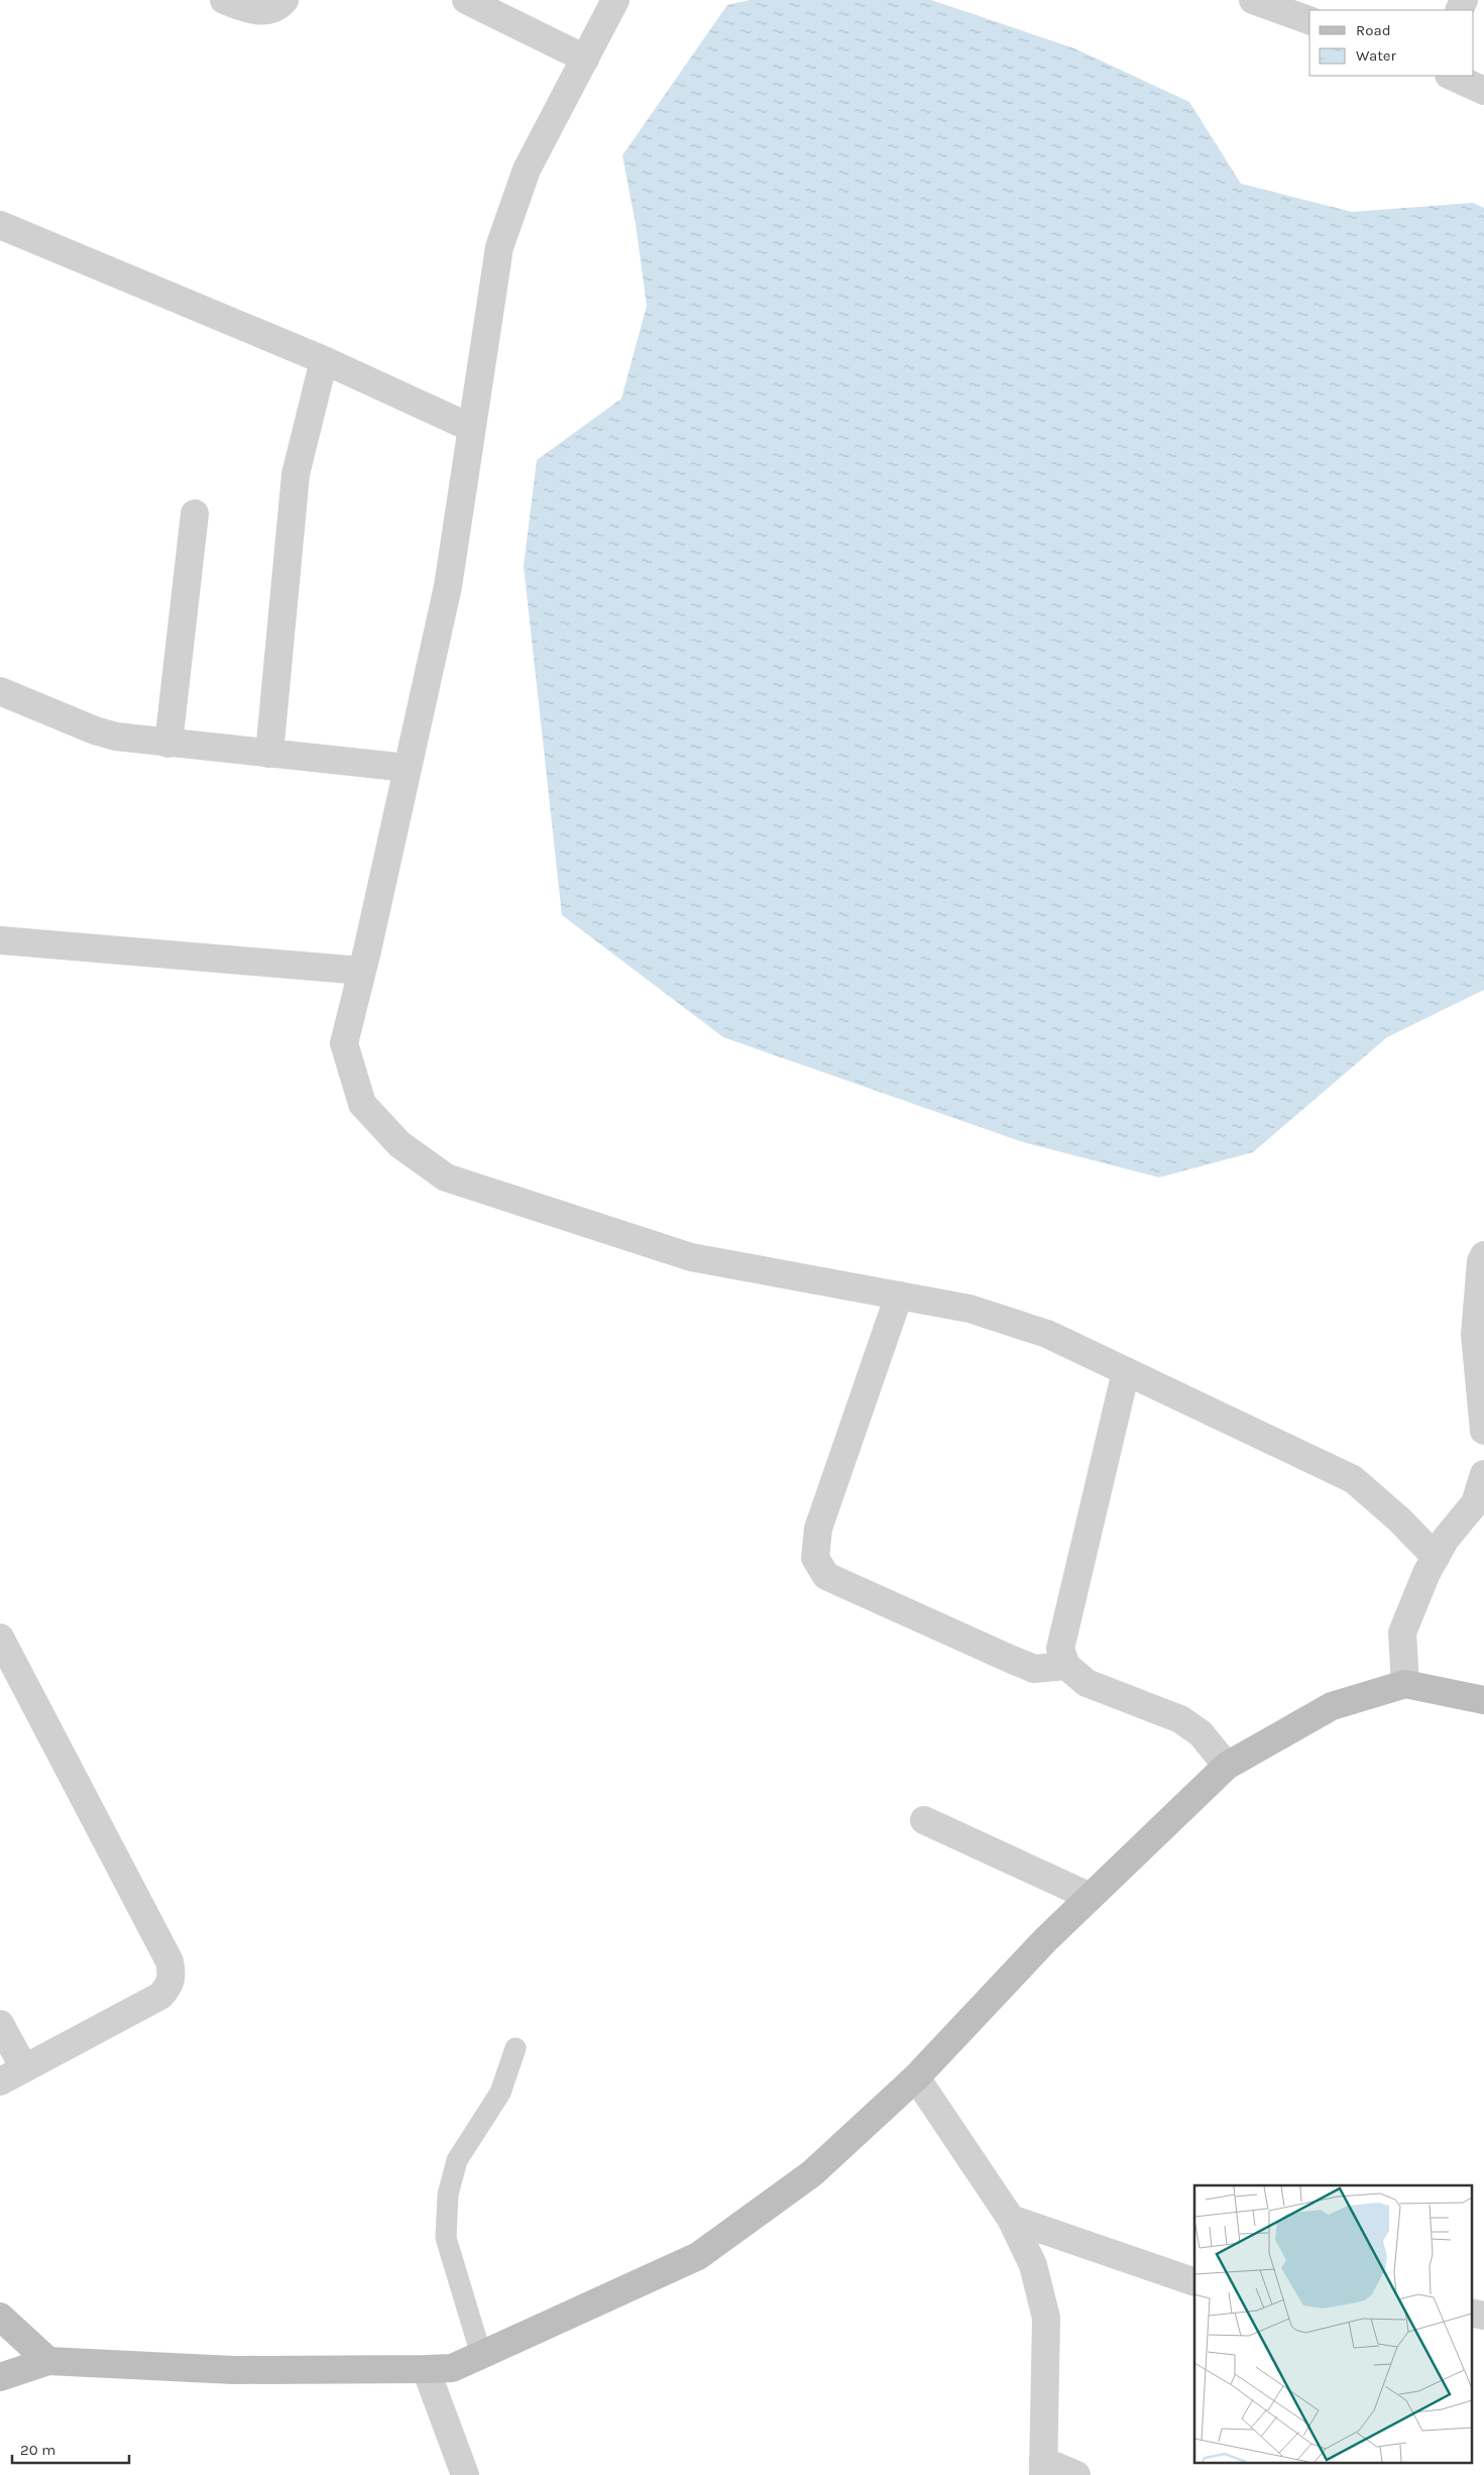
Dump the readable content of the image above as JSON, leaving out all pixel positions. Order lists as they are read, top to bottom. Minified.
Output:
{"legend":["Road","Water"],"scale_bar":"20 m"}
